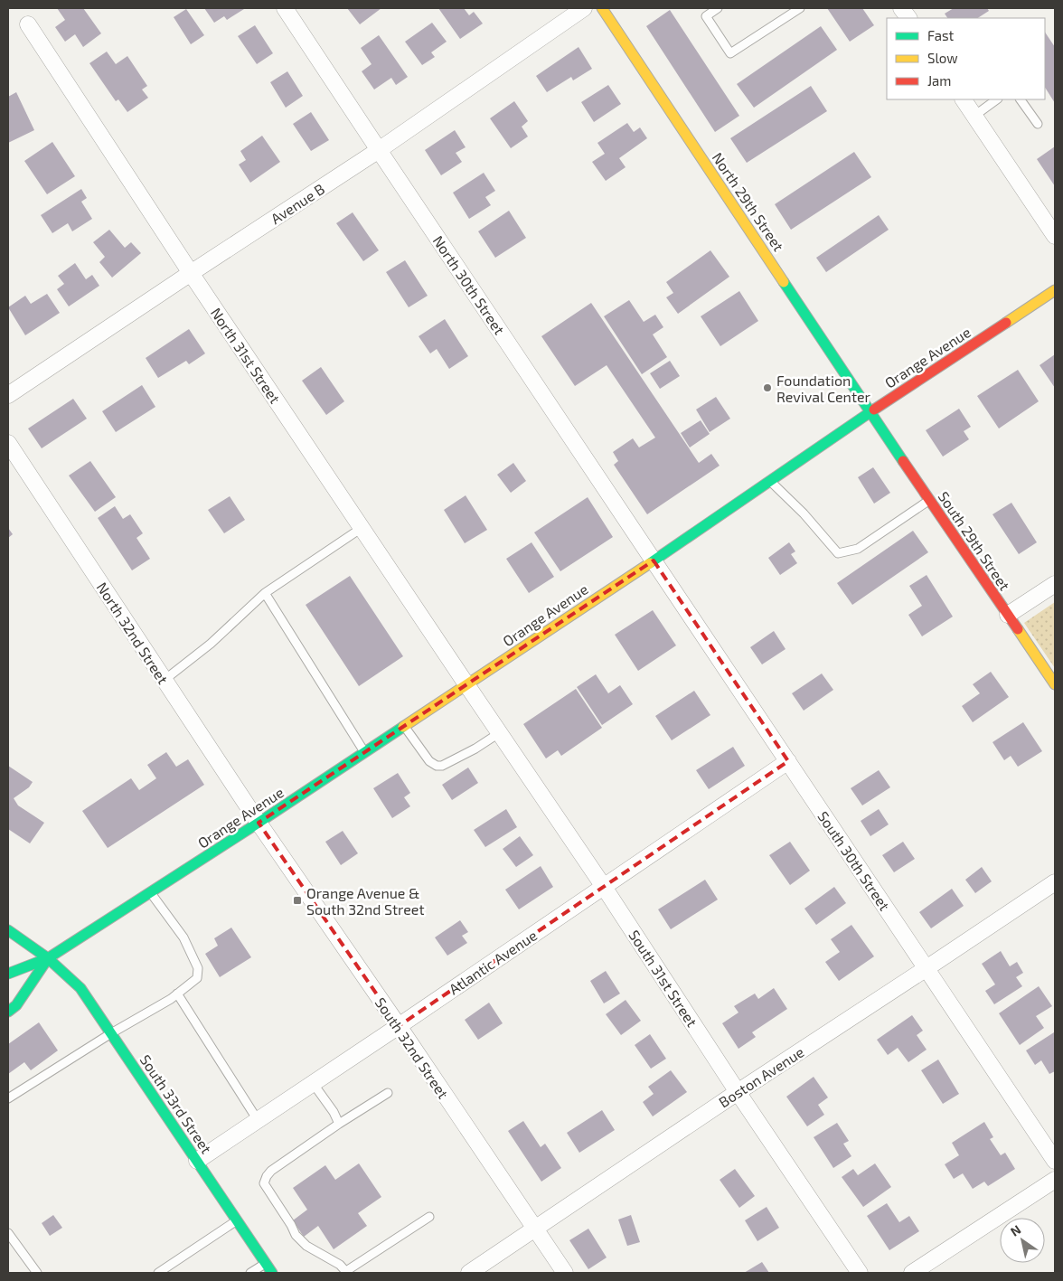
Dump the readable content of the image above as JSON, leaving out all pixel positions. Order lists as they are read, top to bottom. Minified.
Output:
{"streets":{"main road":["North 29th Street","Orange Avenue","South 29th Street","South 33rd Street"],"street":["Avenue B","North 30th Street","North 31st Street","North 32nd Street","South 30th Street","Atlantic Avenue","South 31st Street","South 32nd Street","Boston Avenue"]},"crossings":[["North 29th Street","Orange Avenue"],["North 29th Street","South 29th Street"],["Avenue B","North 30th Street"],["Avenue B","North 31st Street"],["North 30th Street","Orange Avenue"],["North 30th Street","South 30th Street"],["North 31st Street","Orange Avenue"],["North 31st Street","South 31st Street"],["Orange Avenue","South 29th Street"],["Orange Avenue","North 32nd Street"],["Orange Avenue","South 30th Street"],["Orange Avenue","South 31st Street"],["Orange Avenue","South 32nd Street"],["Orange Avenue","South 33rd Street"],["North 32nd Street","South 32nd Street"],["South 30th Street","Atlantic Avenue"],["South 30th Street","Boston Avenue"],["Atlantic Avenue","South 31st Street"],["Atlantic Avenue","South 32nd Street"],["Atlantic Avenue","South 33rd Street"],["South 31st Street","Boston Avenue"],["South 32nd Street","Boston Avenue"]],"places":{"other":["Foundation Revival Center"],"transit":["Orange Avenue & South 32nd Street"]},"legend":["Fast","Slow","Jam"],"north":"top left"}
